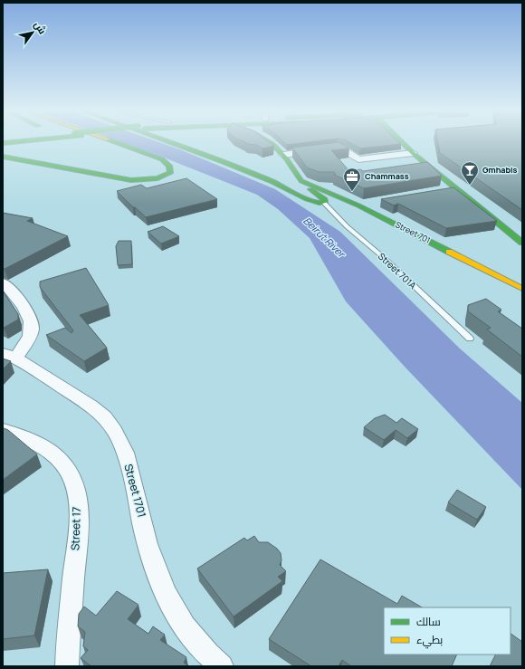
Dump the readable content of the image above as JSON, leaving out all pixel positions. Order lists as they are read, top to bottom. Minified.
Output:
{"streets":{"street":["Street 701","Street 1701","Street 17"],"lane":["Street 701A"]},"water":["Beirut River"],"places":{"bar":["Gmhabis"],"office":["Chammass"]},"legend":["سالك","بطيء"],"north":"top right"}
